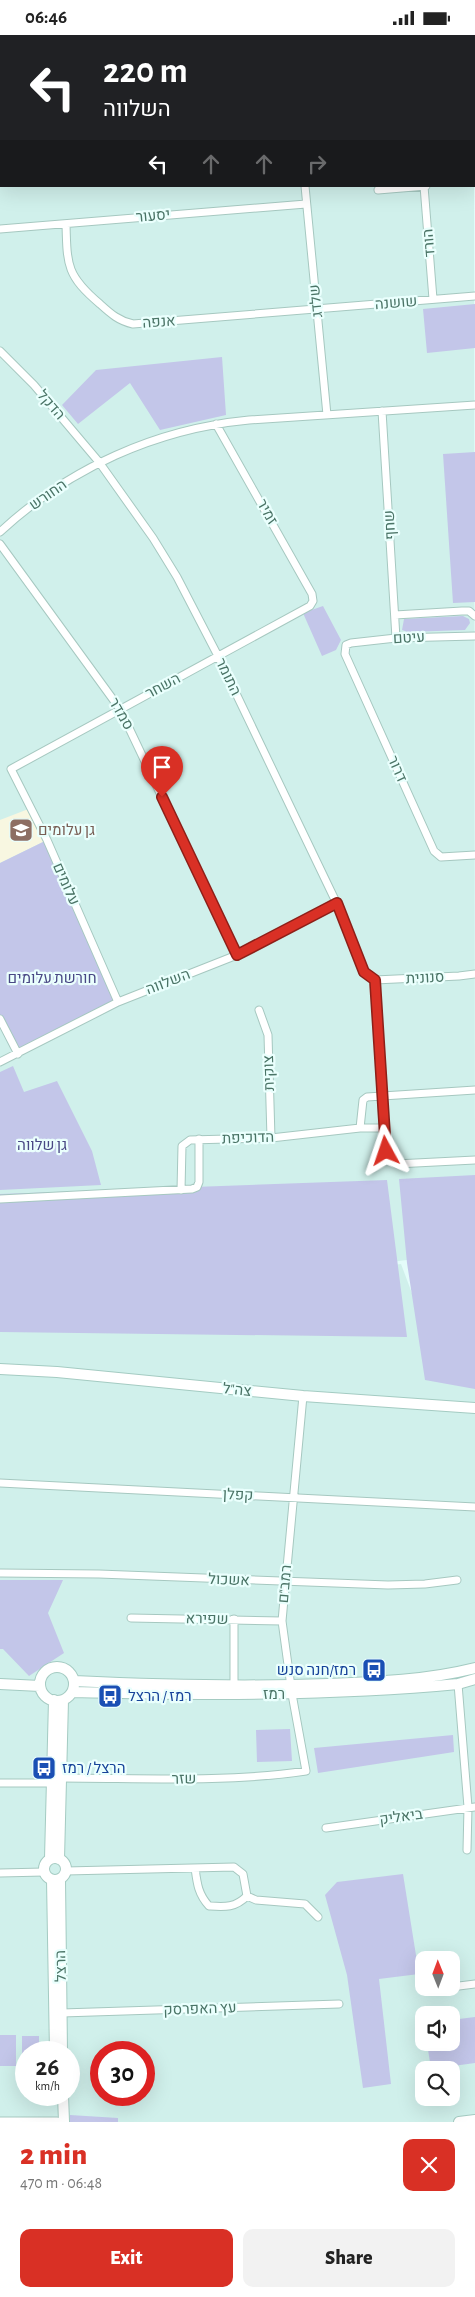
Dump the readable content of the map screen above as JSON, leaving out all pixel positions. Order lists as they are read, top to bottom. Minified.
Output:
{"streets":{"street":["יסעור","הורד","שלדג","שושנה","אנפה","הדקל","החורש","זמיר","שחף","עיטם","התומר","השחר","סמדר","דרור","עלומים","סנונית","השלווה","צוקית","הדוכיפת","צה\"ל","קפלן","אשכול","רמב\"ם","שפירא","רמז","שזר","ביאליק","הרצל","עץ האפרסק"]},"crossings":[["יסעור","שלדג"],["יסעור","אנפה"],["הורד","שושנה"],["שלדג","שושנה"],["שלדג","אנפה"],["שלדג","החורש"],["שושנה","אנפה"],["הדקל","החורש"],["הדקל","התומר"],["החורש","זמיר"],["החורש","שחף"],["החורש","התומר"],["זמיר","השחר"],["שחף","עיטם"],["עיטם","דרור"],["התומר","השחר"],["התומר","סנונית"],["התומר","השלווה"],["השחר","סמדר"],["השחר","עלומים"],["סמדר","השלווה"],["עלומים","השלווה"],["צוקית","הדוכיפת"],["צה\"ל","רמב\"ם"],["קפלן","רמב\"ם"],["אשכול","רמב\"ם"],["רמב\"ם","שפירא"],["רמב\"ם","רמז"],["רמב\"ם","שזר"],["הרצל","עץ האפרסק"]],"parks":["חורשת עלומים","גן שלווה"],"places":{"school or university":["גן עלומים"],"bus stop":["רמז/חנה סנש","רמז / הרצל","הרצל / רמז"]},"north":"top","page":{"status":"06:46","turn":["220 m","השלווה"],"speed":"26 km/h","limit":"30","heading":["2 min","470 m · 06:48"],"buttons":["Exit","Share"]}}
